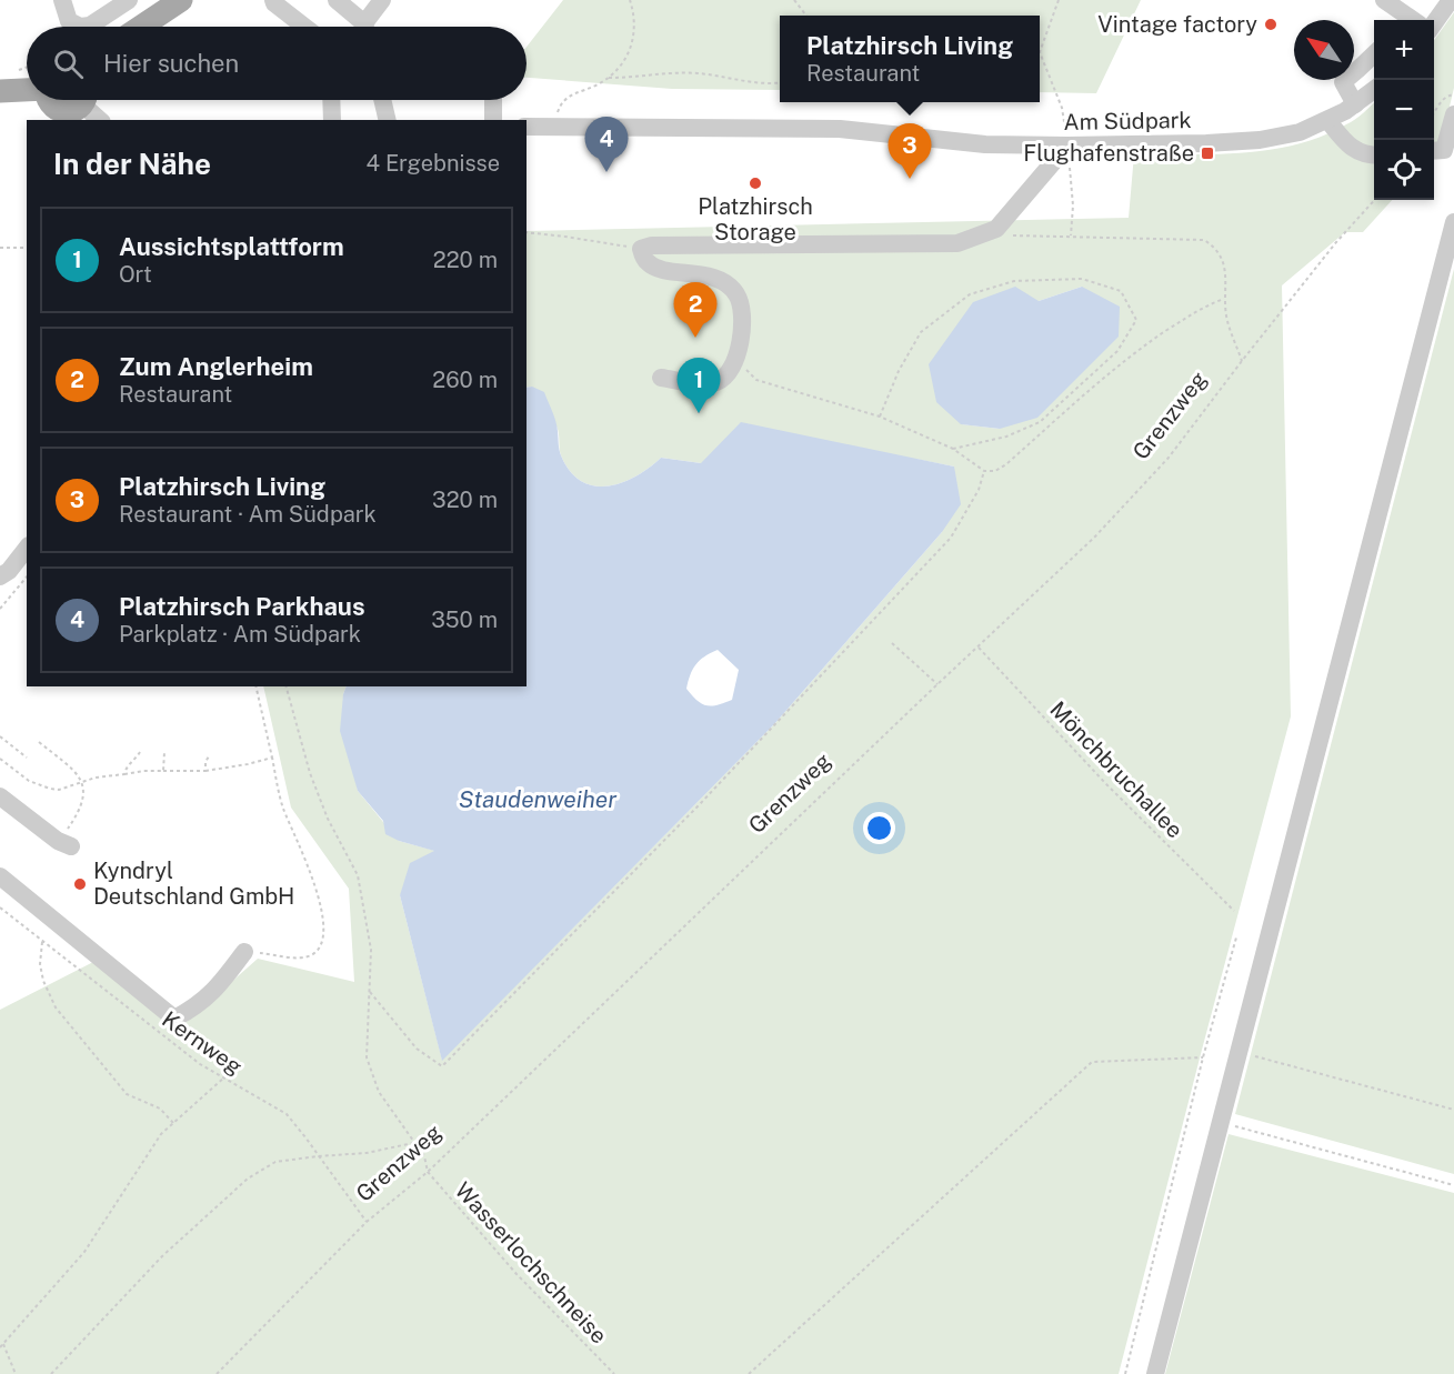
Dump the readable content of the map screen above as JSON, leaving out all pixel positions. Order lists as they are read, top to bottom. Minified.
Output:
{"streets":{"street":["Am Südpark"],"path":["Grenzweg","Mönchbruchallee","Kernweg","Wasserlochschneise"]},"crossings":[["Grenzweg","Mönchbruchallee"],["Grenzweg","Kernweg"],["Grenzweg","Wasserlochschneise"]],"water":["Staudenweiher"],"places":{"other":["Vintage factory","Platzhirsch Storage","Kyndryl Deutschland GmbH"],"transit":["Flughafenstraße"]},"north":"top left","page":{"popup":["Platzhirsch Living","Restaurant"],"map_buttons":["+","−"],"search":"Hier suchen","pins":["4","3","2","1"],"heading":["In der Nähe","4 Ergebnisse"],"list":[{"mark":"1","name":"Aussichtsplattform","note":"Ort","value":"220 m"},{"mark":"2","name":"Zum Anglerheim","note":"Restaurant","value":"260 m"},{"mark":"3","name":"Platzhirsch Living","note":"Restaurant · Am Südpark","value":"320 m"},{"mark":"4","name":"Platzhirsch Parkhaus","note":"Parkplatz · Am Südpark","value":"350 m"}]}}
